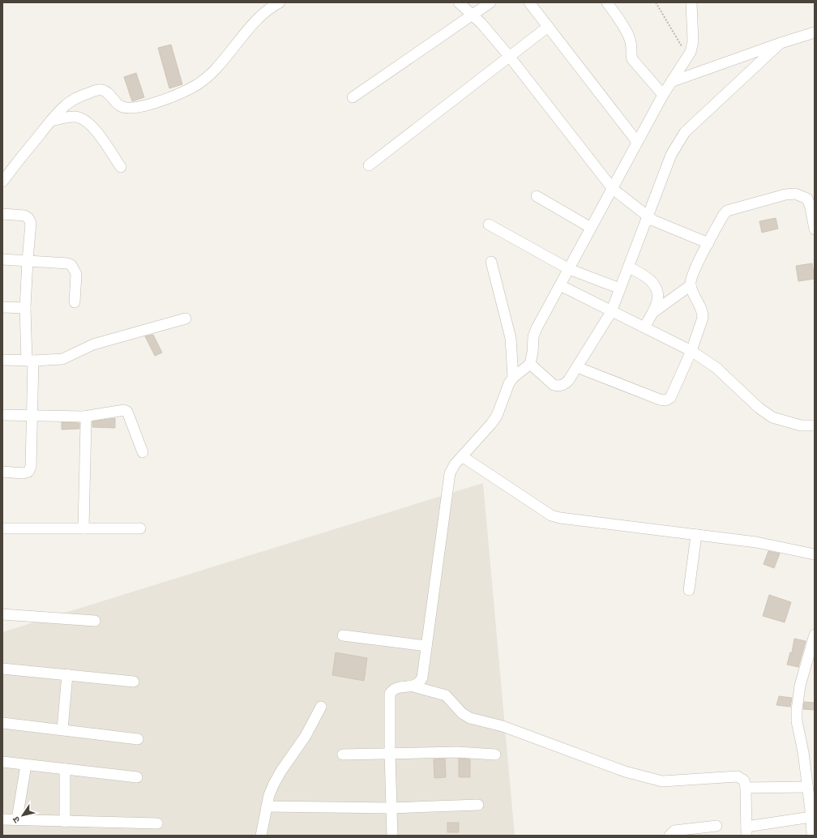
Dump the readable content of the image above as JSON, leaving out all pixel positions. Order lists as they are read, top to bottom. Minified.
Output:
{"north":"bottom left"}
